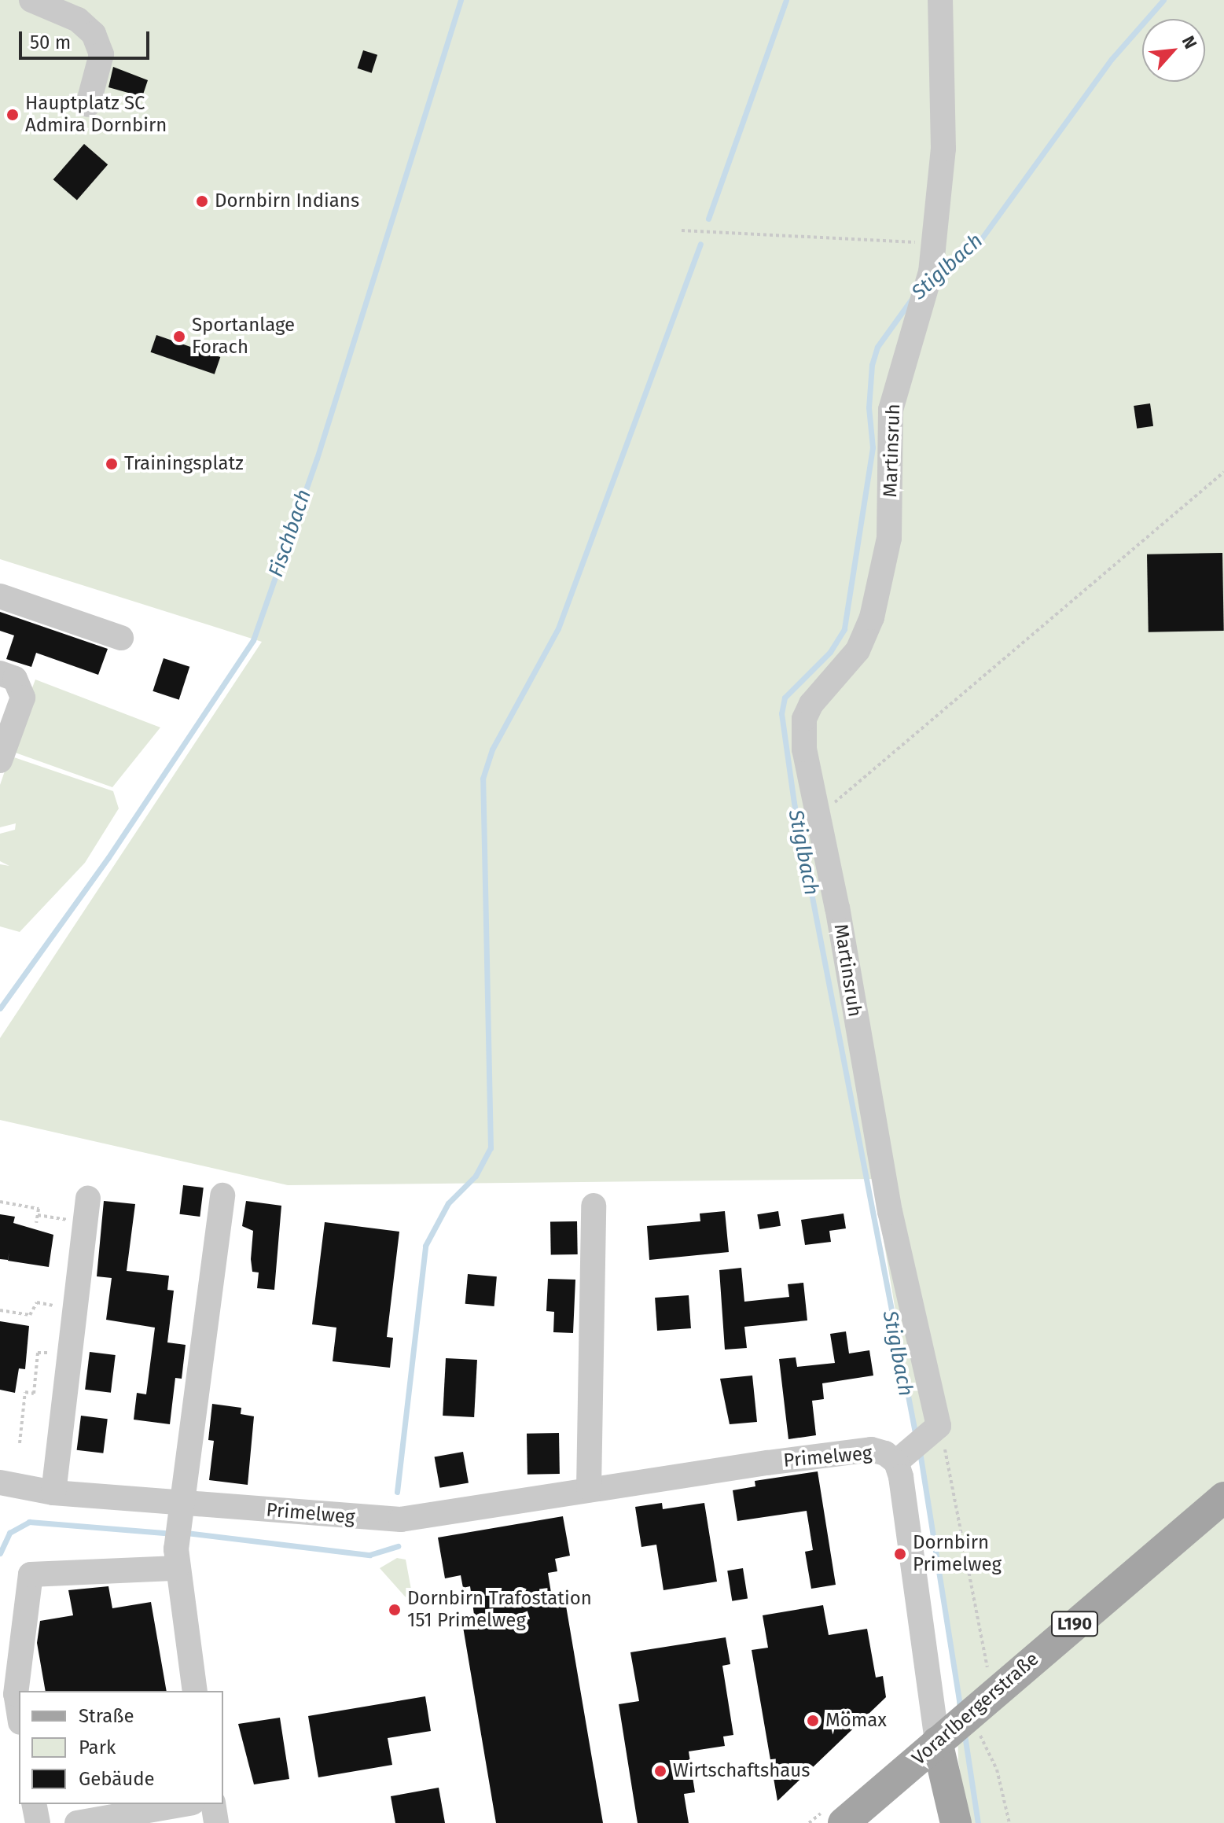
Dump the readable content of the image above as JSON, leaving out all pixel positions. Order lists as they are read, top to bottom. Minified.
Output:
{"streets":{"main road":["L190","Vorarlbergerstraße"],"street":["Martinsruh","Primelweg"]},"crossings":[["Primelweg","Vorarlbergerstraße"]],"water":["Stiglbach","Fischbach"],"places":["Hauptplatz SC Admira Dornbirn","Dornbirn Indians","Sportanlage Forach","Trainingsplatz","Dornbirn Primelweg","Dornbirn Trafostation 151 Primelweg","Mömax","Wirtschaftshaus"],"legend":["Straße","Park","Gebäude"],"scale_bar":"50 m","north":"top right"}
